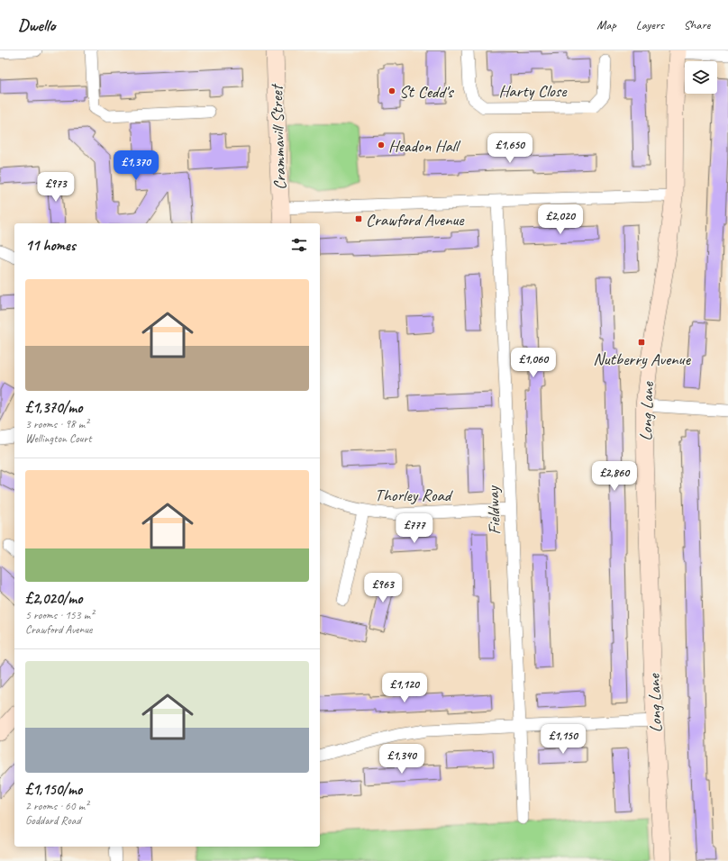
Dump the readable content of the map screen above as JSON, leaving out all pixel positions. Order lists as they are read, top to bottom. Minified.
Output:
{"streets":{"street":["Harty Close","Crammavill Street","Long Lane","Thorley Road","Fieldway"]},"crossings":[["Thorley Road","Fieldway"]],"places":{"other":["St Cedd's","Headon Hall"],"transit":["Crawford Avenue","Nutberry Avenue"]},"page":{"header":"Dwello","nav":["Map","Layers","Share"],"price":["£1,650","£1,370","£973","£2,020","£1,060","£2,860","£777","£963","£1,120","£1,150","£1,340"],"heading":"11 homes","list":[{"name":"£1,370/mo","note":"3 rooms · 98 m² · Wellington Court"},{"name":"£2,020/mo","note":"5 rooms · 153 m² · Crawford Avenue"},{"name":"£1,150/mo","note":"2 rooms · 60 m² · Goddard Road"}]}}
